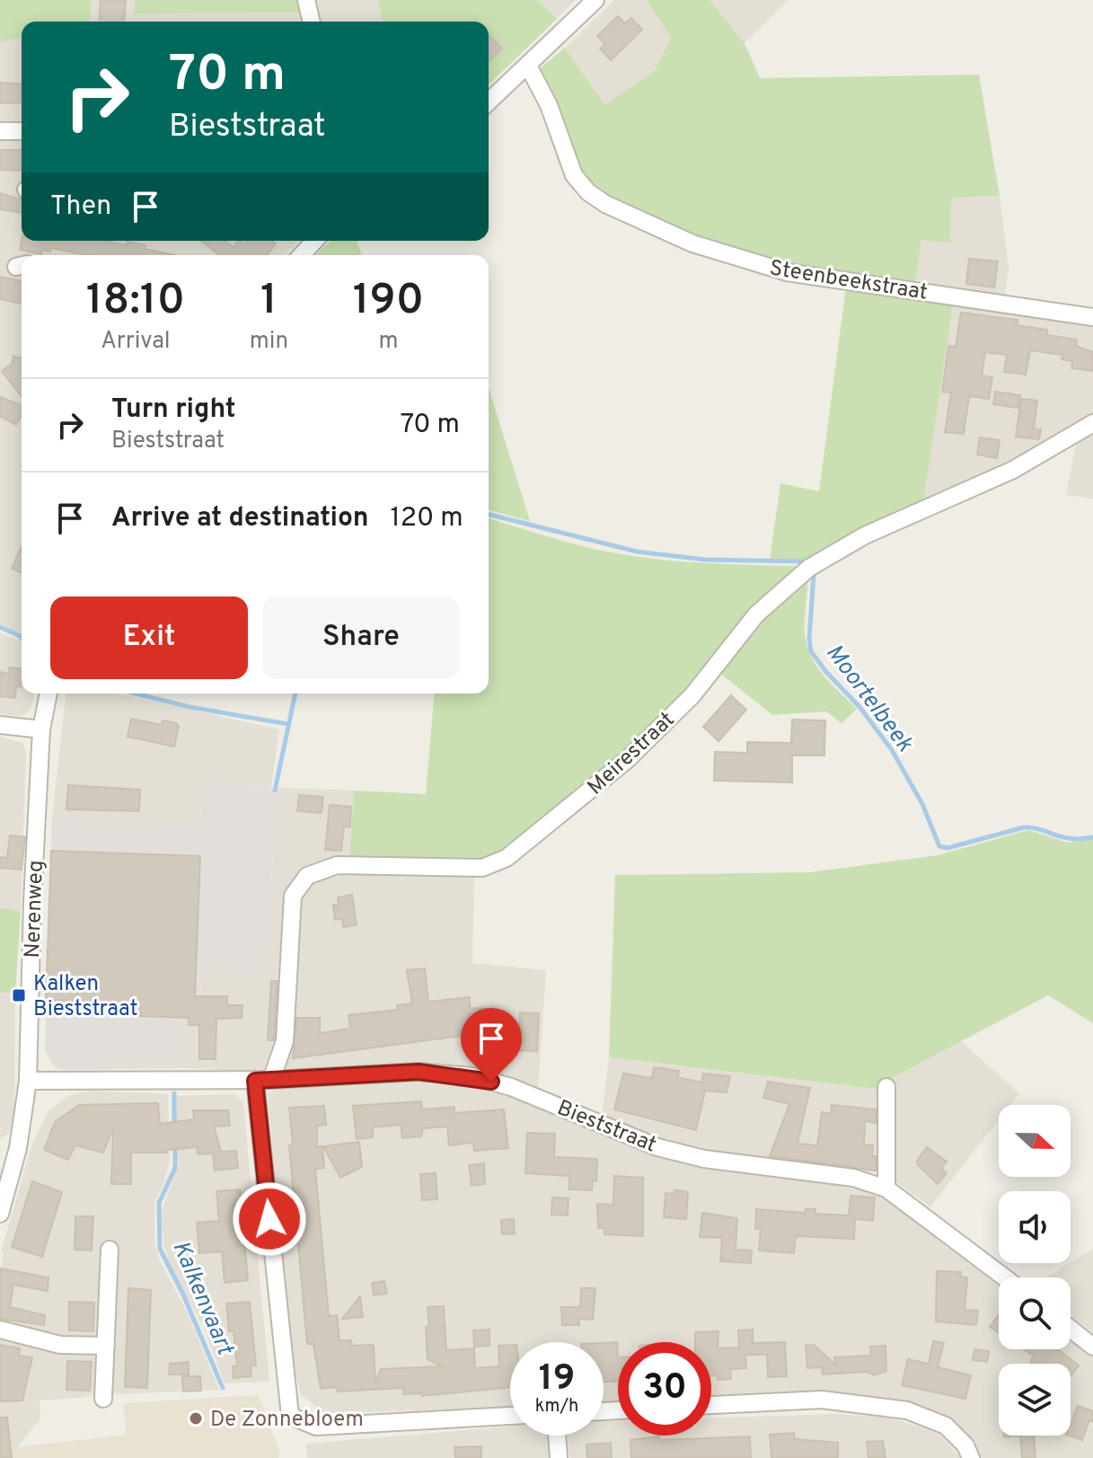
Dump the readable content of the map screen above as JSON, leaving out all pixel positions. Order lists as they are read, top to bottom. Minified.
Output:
{"streets":{"street":["Steenbeekstraat","Meirestraat","Nerenweg","Bieststraat"]},"crossings":[["Meirestraat","Bieststraat"],["Nerenweg","Bieststraat"]],"water":["Moortelbeek","Kalkenvaart"],"places":{"transit":["Kalken Bieststraat"],"other":["De Zonnebloem"]},"north":"right","page":{"turn":["70 m","Bieststraat"],"then":"Then","eta":["18:10","Arrival","1","min","190","m"],"list":[{"name":"Turn right","note":"Bieststraat","value":"70 m"},{"name":"Arrive at destination","value":"120 m"}],"buttons":["Exit","Share"],"speed":"19 km/h","limit":"30"}}
